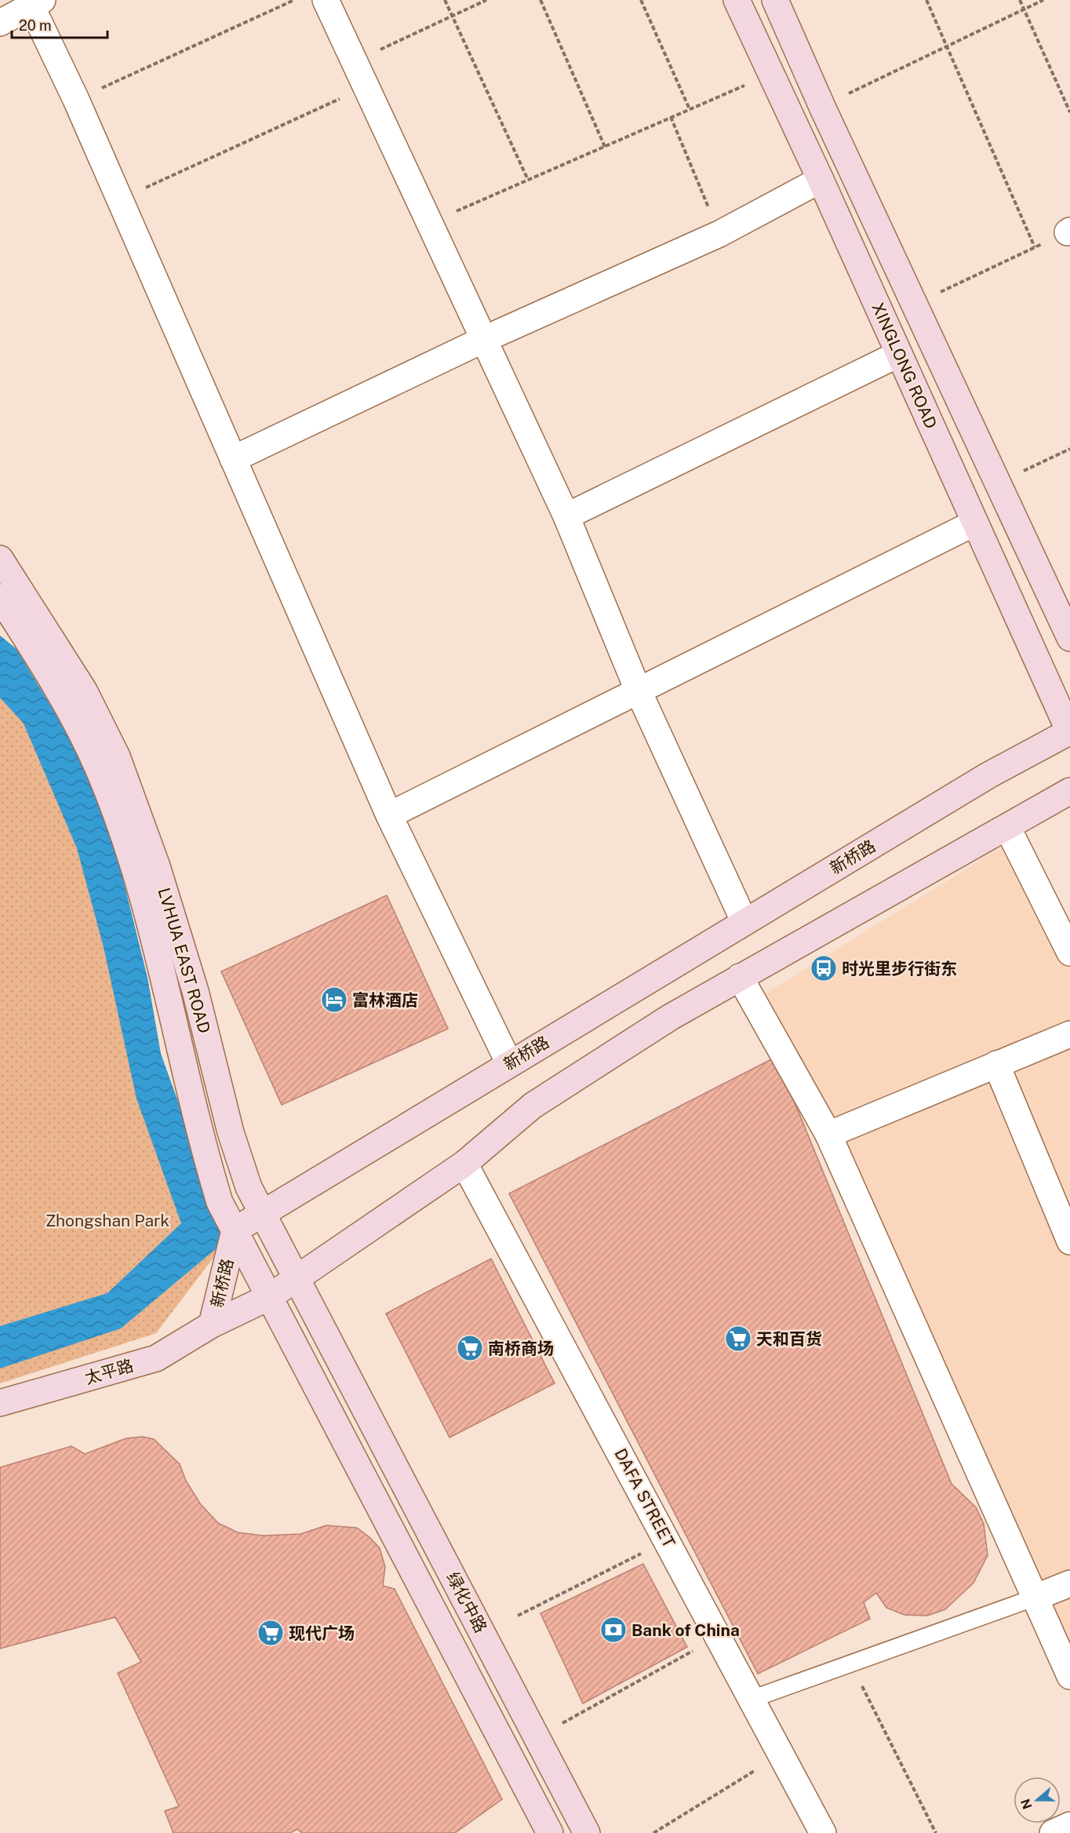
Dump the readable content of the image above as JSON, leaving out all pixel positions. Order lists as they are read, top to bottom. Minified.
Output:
{"streets":{"main road":["XINGLONG ROAD","新桥路","LVHUA EAST ROAD","太平路","绿化中路"],"street":["DAFA STREET"]},"crossings":[["XINGLONG ROAD","新桥路"],["新桥路","LVHUA EAST ROAD"],["新桥路","太平路"],["新桥路","DAFA STREET"],["LVHUA EAST ROAD","绿化中路"]],"parks":["Zhongshan Park"],"places":{"bus stop":["时光里步行街东"],"hotel":["富林酒店"],"supermarket":["天和百货","南桥商场","现代广场"],"bank":["Bank of China"]},"scale_bar":"20 m","north":"left"}
